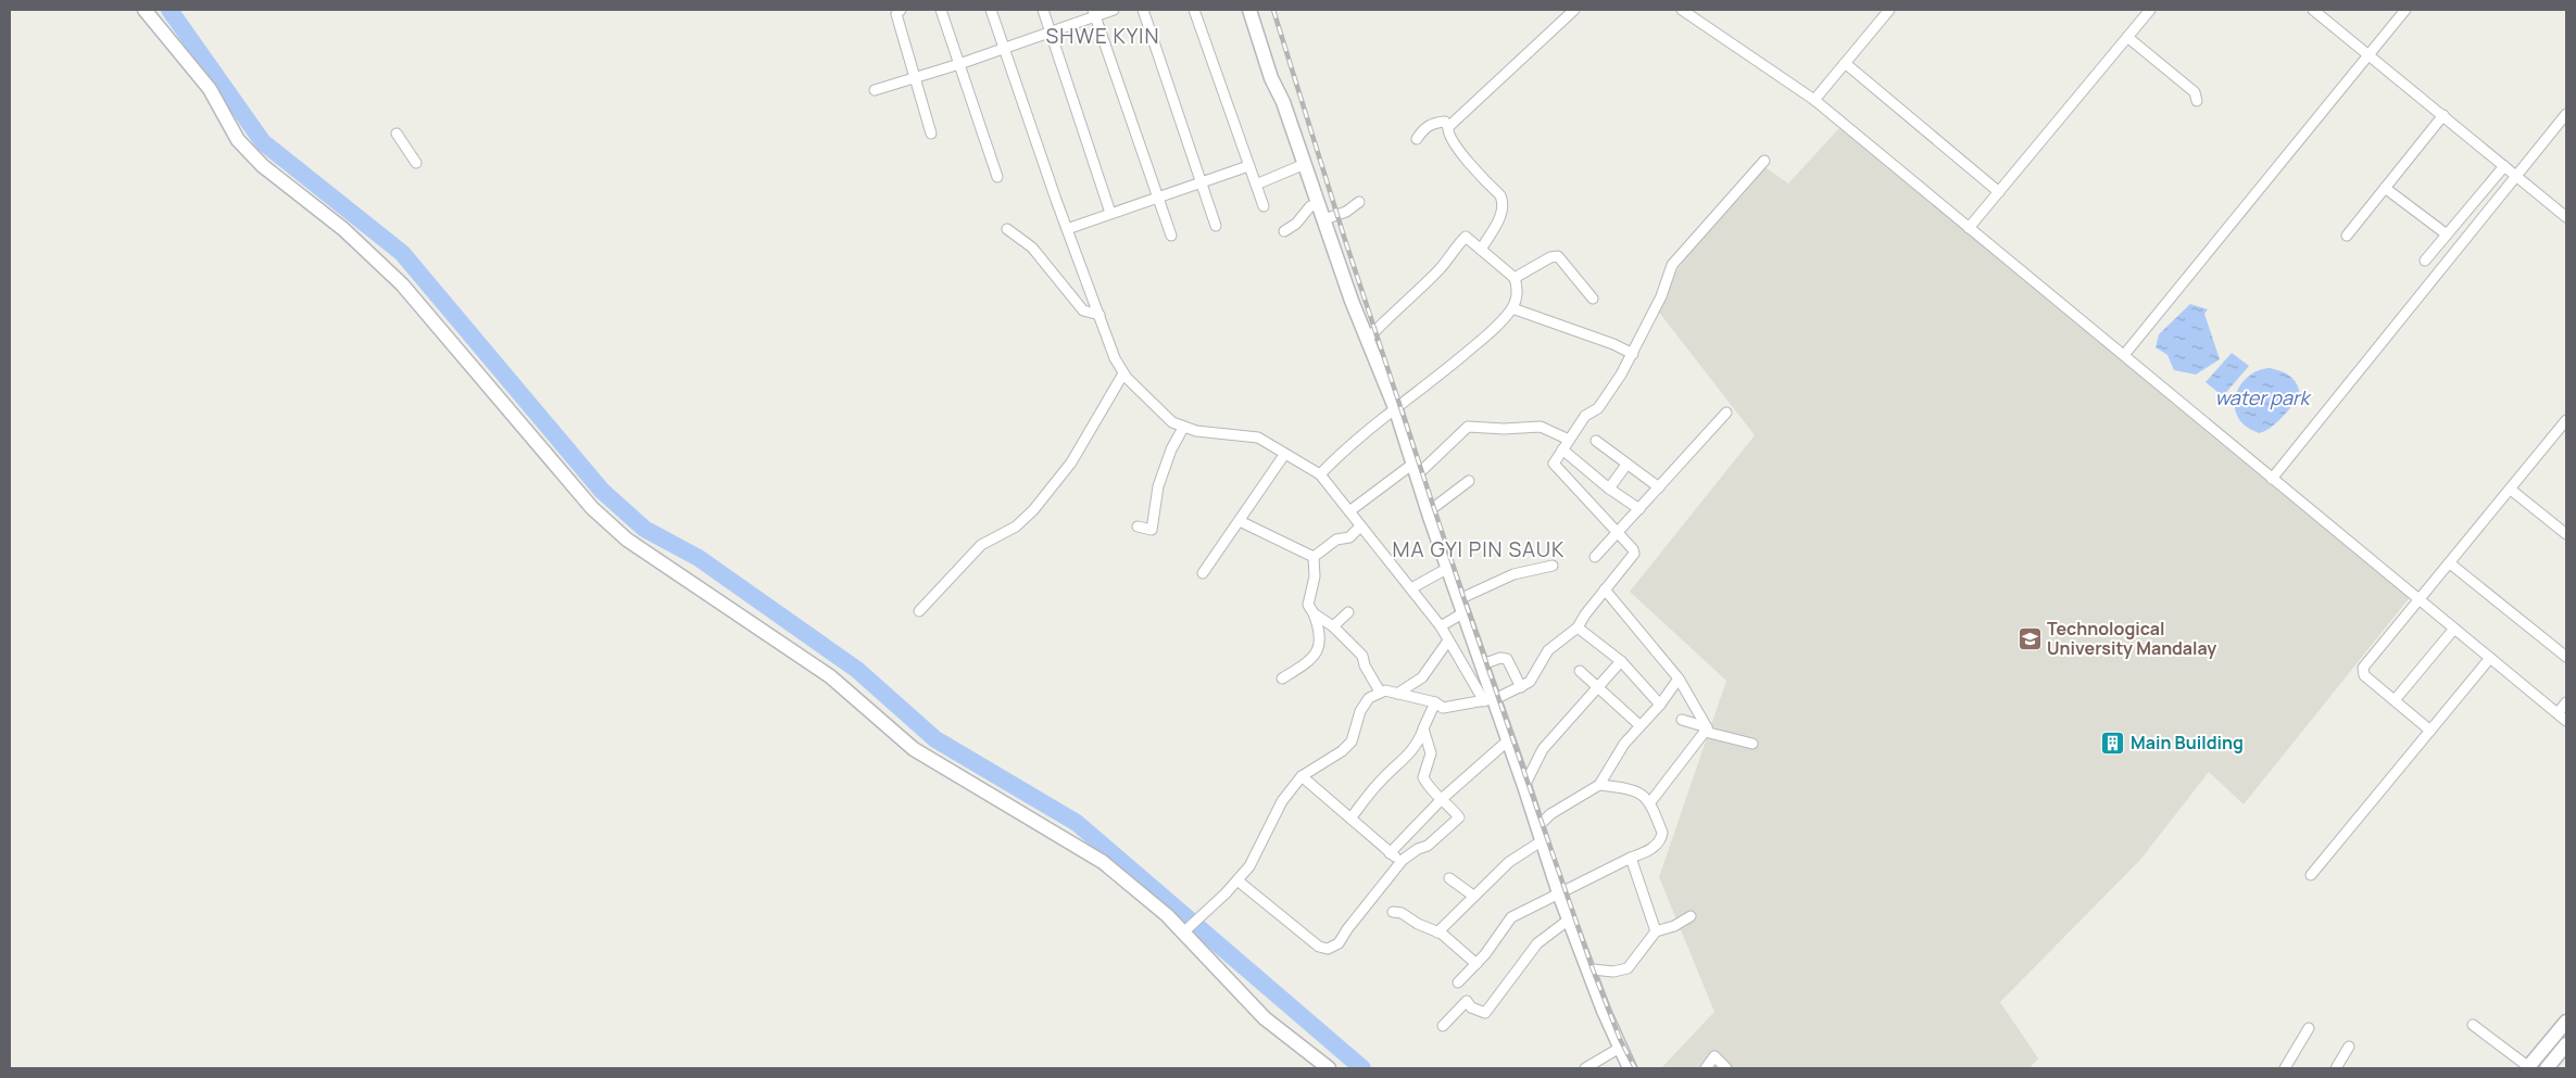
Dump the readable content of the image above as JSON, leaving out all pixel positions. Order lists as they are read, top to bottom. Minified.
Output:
{"districts":["SHWE KYIN","MA GYI PIN SAUK"],"water":["water park"],"places":{"school or university":["Technological University Mandalay"],"building":["Main Building"]}}
